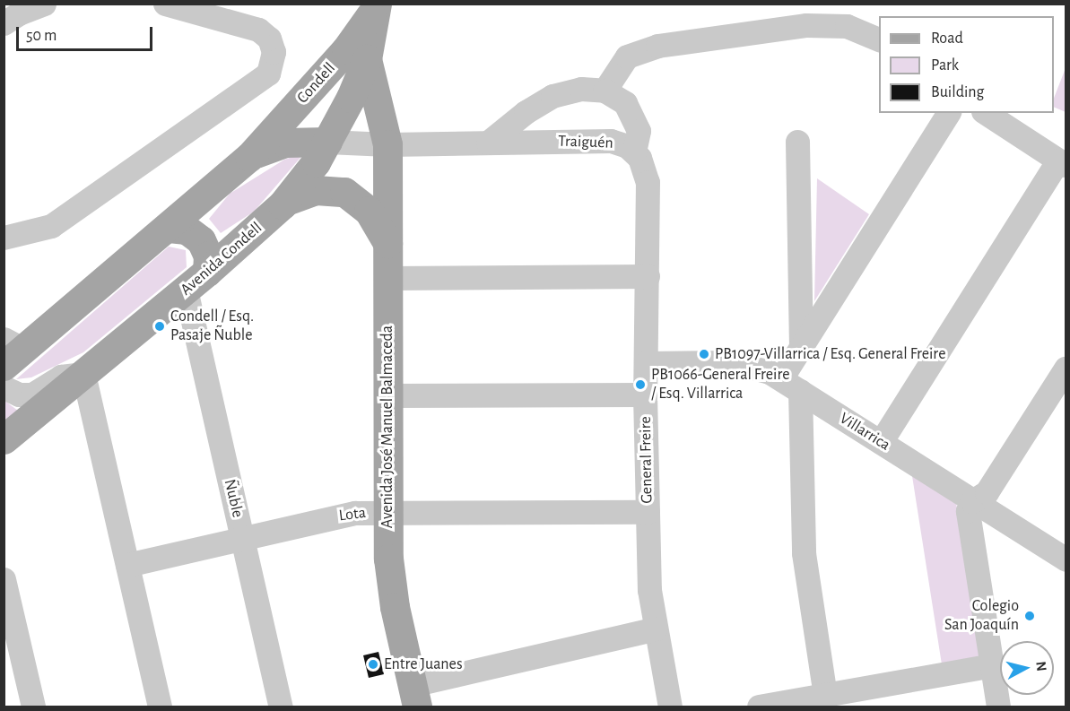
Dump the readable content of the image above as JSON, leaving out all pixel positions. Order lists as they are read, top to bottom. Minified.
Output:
{"streets":{"main road":["Condell","Avenida Condell","Avenida José Manuel Balmaceda"],"street":["Traiguén","Villarrica","General Freire","Ñuble","Lota"]},"crossings":[["Traiguén","Avenida Condell"],["Traiguén","Avenida José Manuel Balmaceda"],["Traiguén","General Freire"],["Avenida Condell","Avenida José Manuel Balmaceda"],["Avenida Condell","Ñuble"],["Avenida José Manuel Balmaceda","Lota"],["Villarrica","General Freire"],["General Freire","Lota"],["Ñuble","Lota"]],"places":["Condell / Esq. Pasaje Ñuble","PB1097-Villarrica / Esq. General Freire","PB1066-General Freire / Esq. Villarrica","Colegio San Joaquín","Entre Juanes"],"legend":["Road","Park","Building"],"scale_bar":"50 m","north":"right"}
